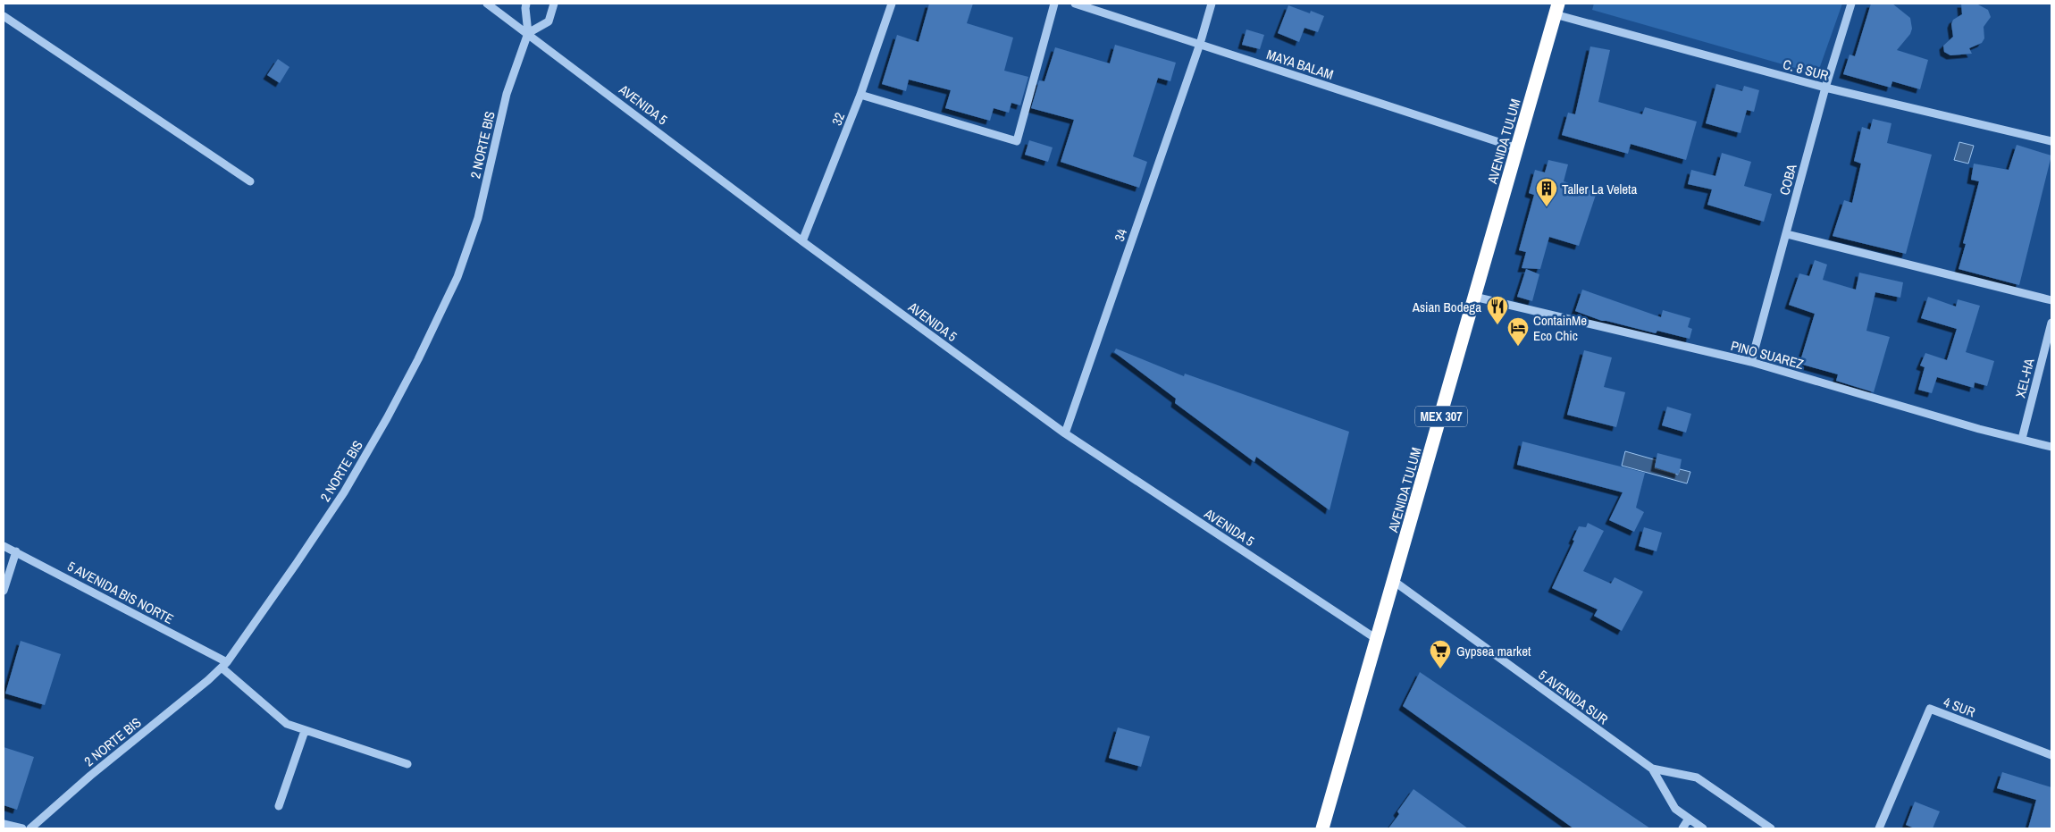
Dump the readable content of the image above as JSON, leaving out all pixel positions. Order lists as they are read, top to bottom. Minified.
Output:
{"streets":{"highway":["AVENIDA TULUM","MEX 307"],"street":["MAYA BALAM","C. 8 SUR","AVENIDA 5","32","2 NORTE BIS","COBA","34","PINO SUAREZ","XEL-HA","5 AVENIDA BIS NORTE","5 AVENIDA SUR","4 SUR"]},"crossings":[["MAYA BALAM","AVENIDA TULUM"],["MAYA BALAM","34"],["C. 8 SUR","AVENIDA TULUM"],["C. 8 SUR","COBA"],["AVENIDA 5","32"],["AVENIDA 5","AVENIDA TULUM"],["AVENIDA 5","2 NORTE BIS"],["AVENIDA 5","34"],["AVENIDA TULUM","PINO SUAREZ"],["AVENIDA TULUM","5 AVENIDA SUR"],["2 NORTE BIS","5 AVENIDA BIS NORTE"],["COBA","PINO SUAREZ"],["PINO SUAREZ","XEL-HA"]],"places":{"building":["Taller La Veleta"],"restaurant":["Asian Bodega"],"hotel":["ContainMe Eco Chic"],"supermarket":["Gypsea market"]}}
